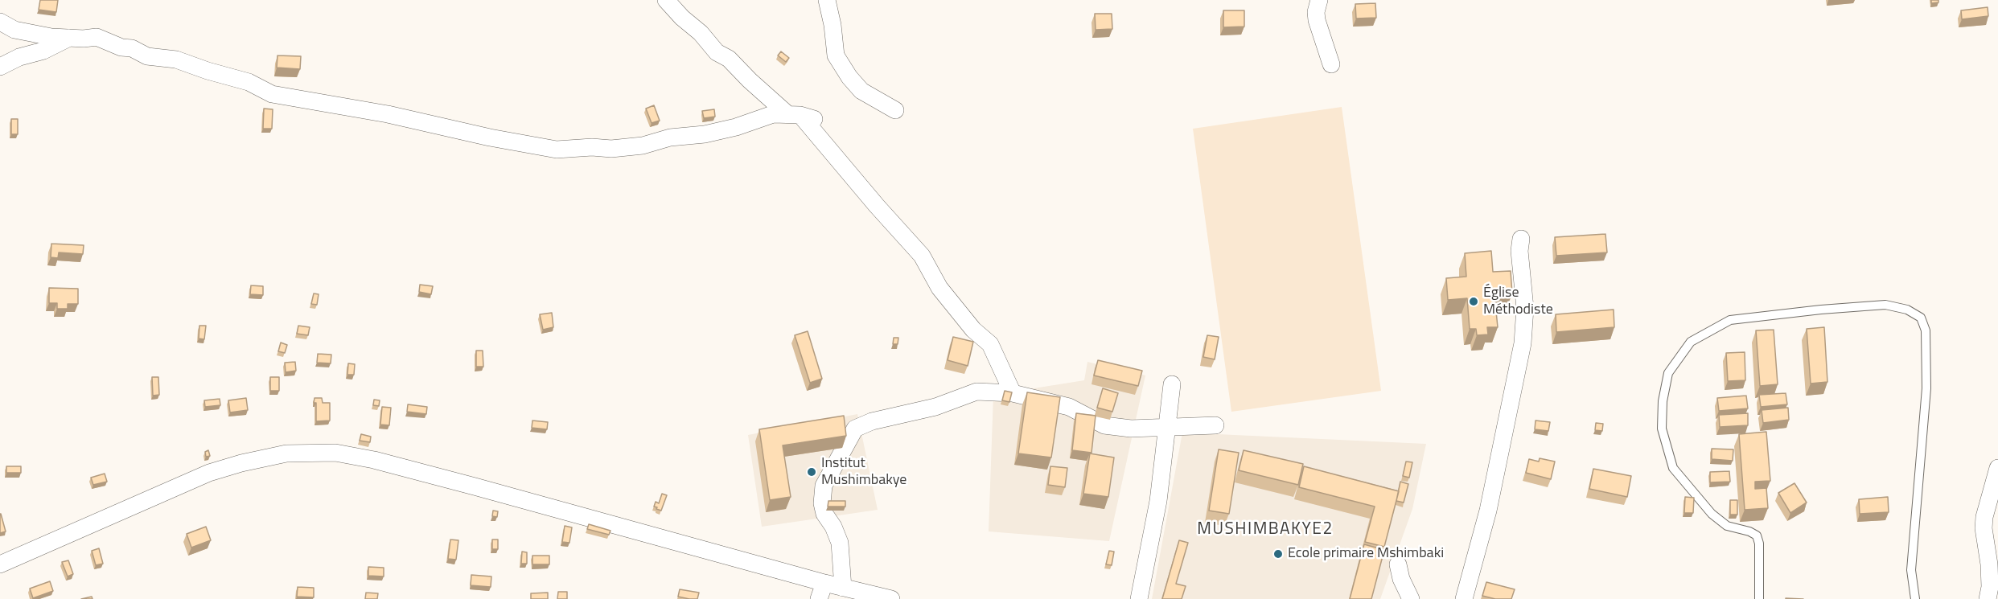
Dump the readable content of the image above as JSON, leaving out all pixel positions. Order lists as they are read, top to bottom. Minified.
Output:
{"districts":["MUSHIMBAKYE2"],"places":["Église Méthodiste","Institut Mushimbakye","Ecole primaire Mshimbaki"]}
